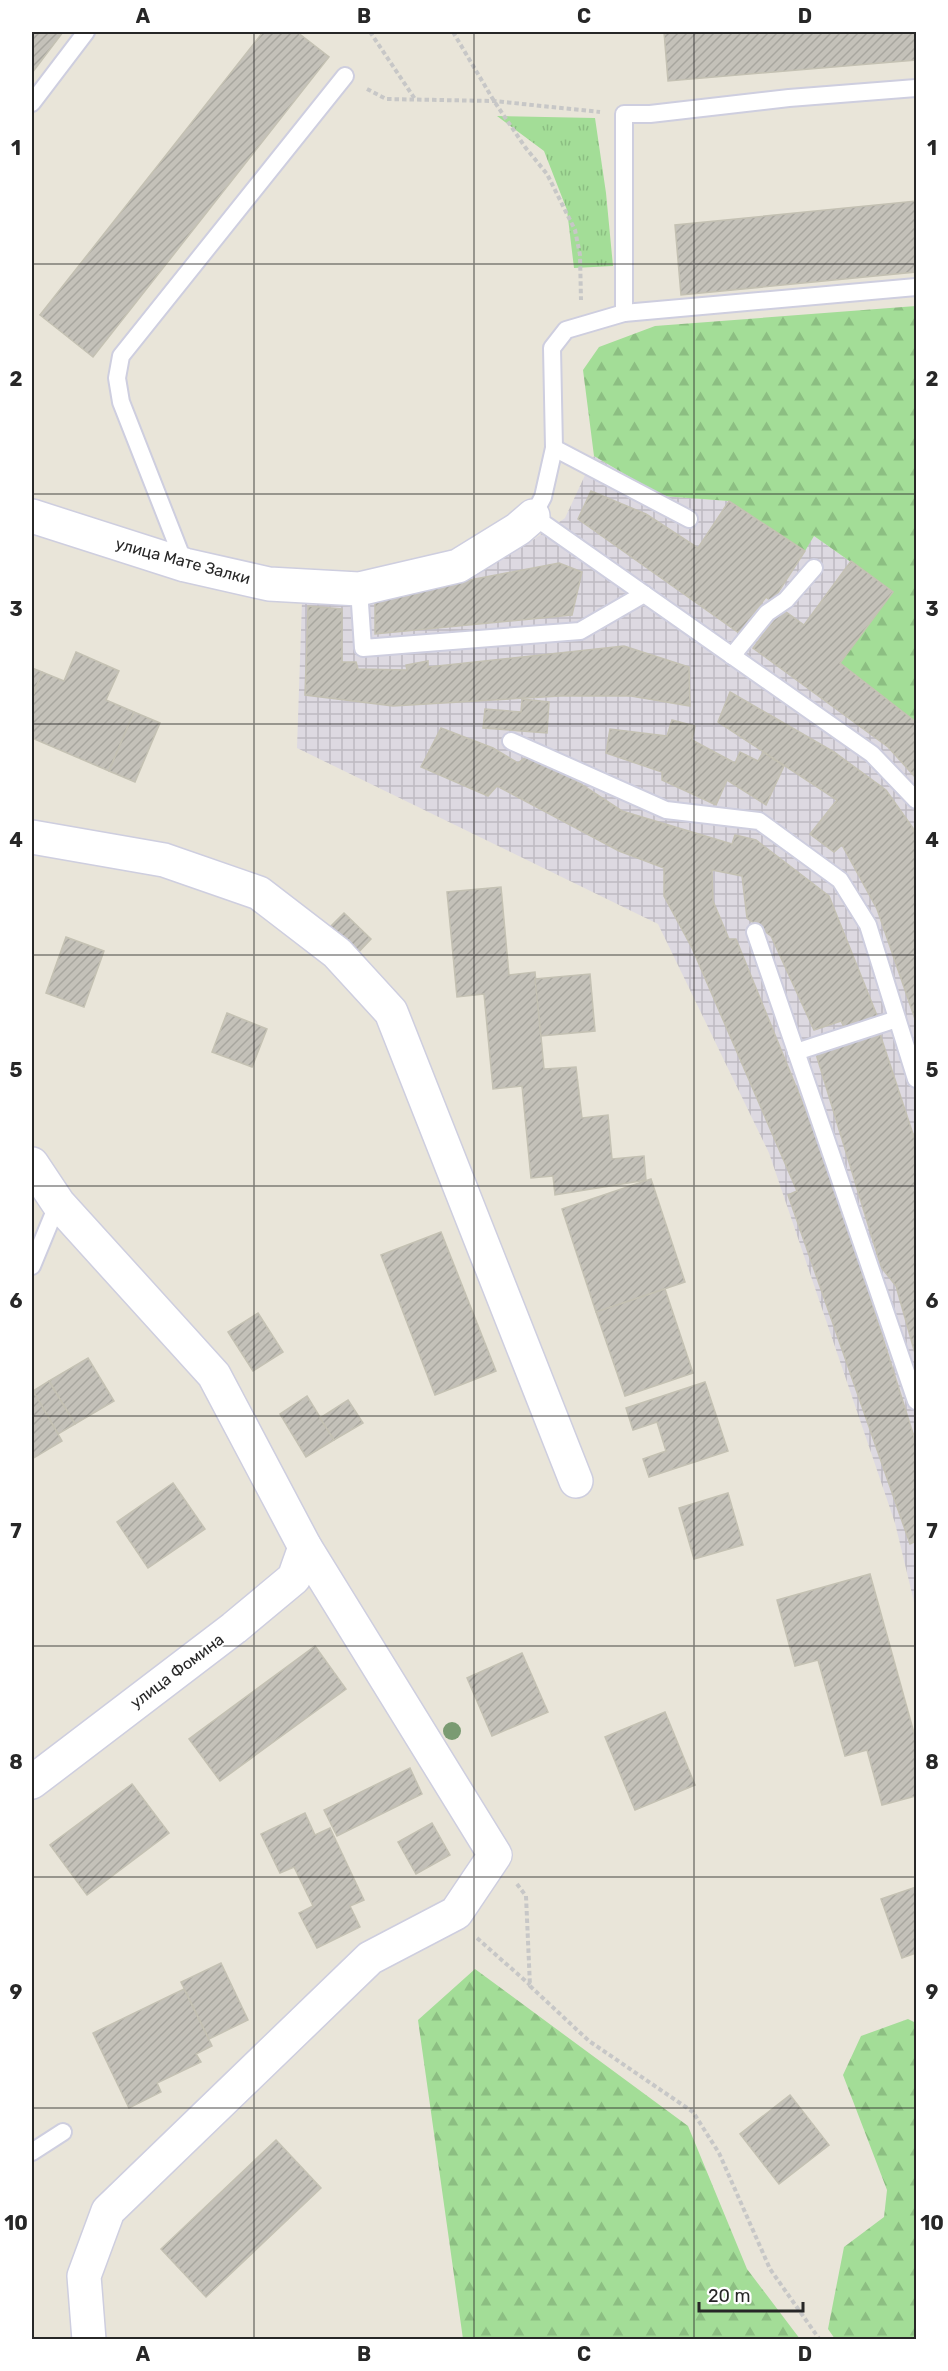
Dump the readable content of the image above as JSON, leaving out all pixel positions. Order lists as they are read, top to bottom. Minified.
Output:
{"streets":{"street":["улица Мате Залки","улица Фомина"]},"scale_bar":"20 m","grid":{"columns":["A","B","C","D"],"rows":["1","2","3","4","5","6","7","8","9","10"]}}
